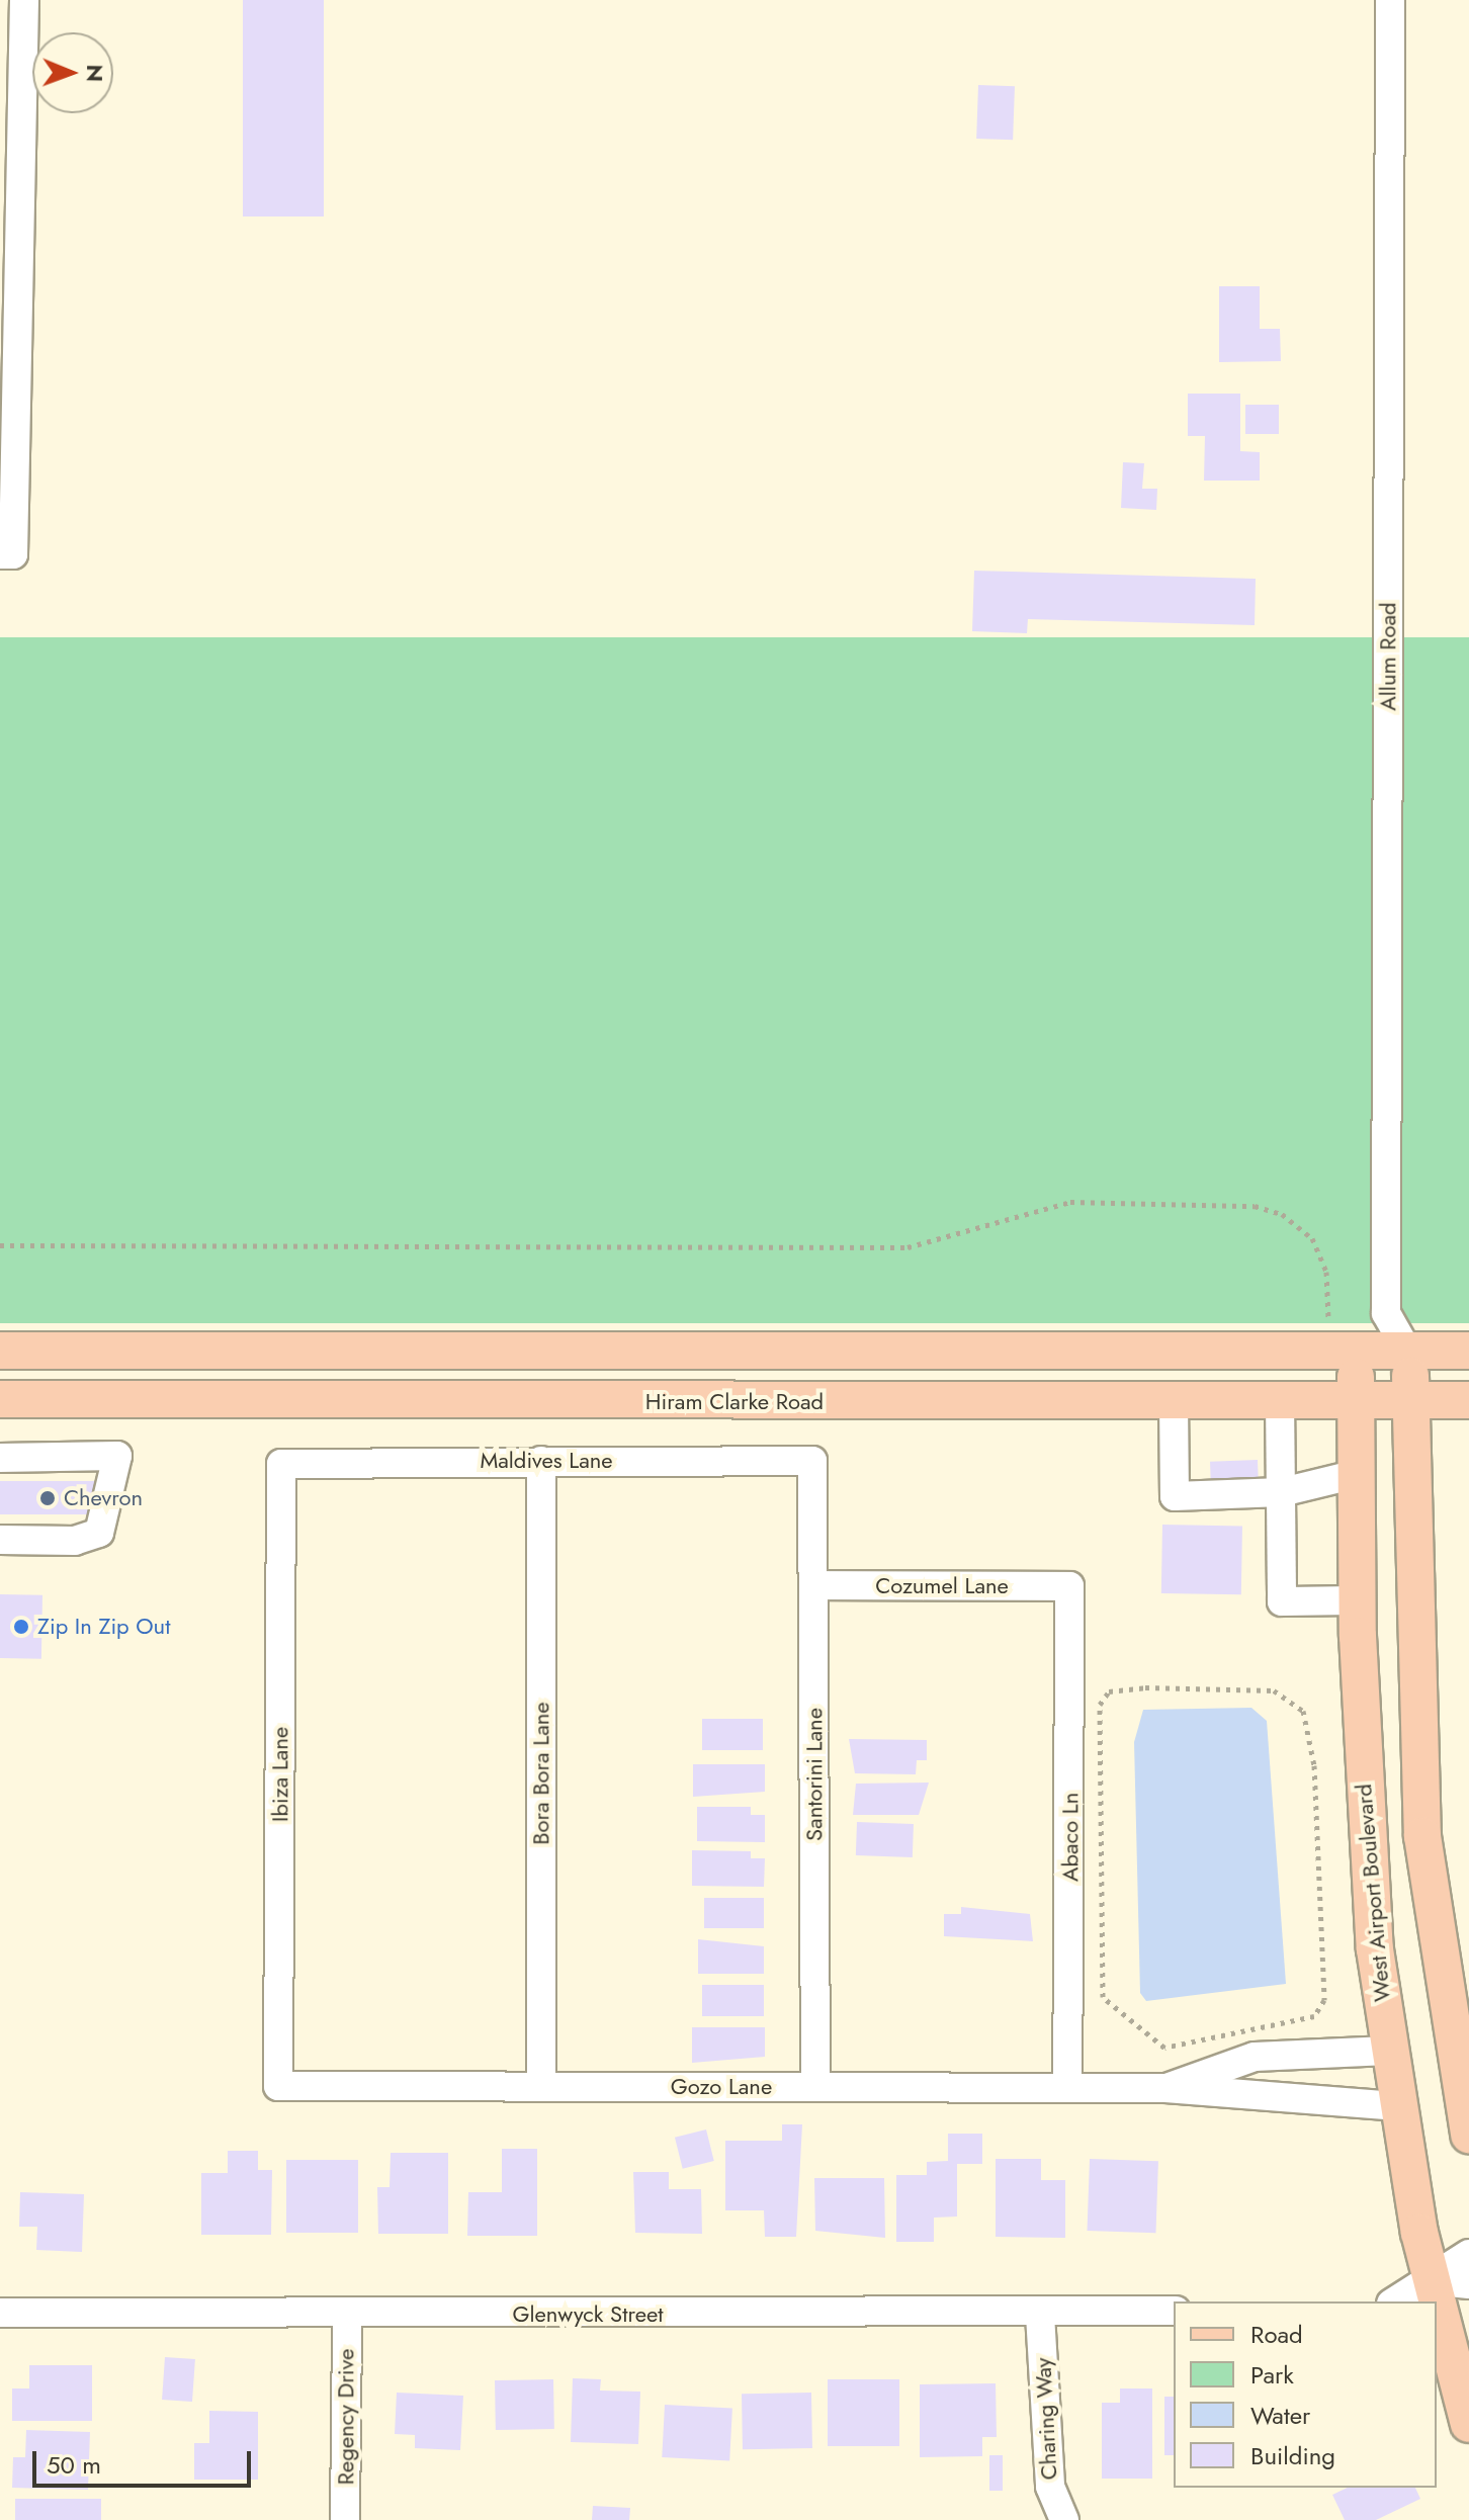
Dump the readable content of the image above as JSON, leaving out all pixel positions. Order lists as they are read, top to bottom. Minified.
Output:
{"streets":{"main road":["Hiram Clarke Road","West Airport Boulevard"],"street":["Allum Road","Maldives Lane","Cozumel Lane","Bora Bora Lane","Ibiza Lane","Santorini Lane","Abaco Ln","Gozo Lane","Glenwyck Street","Regency Drive","Charing Way"]},"crossings":[["Hiram Clarke Road","West Airport Boulevard"],["Maldives Lane","Bora Bora Lane"],["Maldives Lane","Ibiza Lane"],["Maldives Lane","Santorini Lane"],["Cozumel Lane","Santorini Lane"],["Cozumel Lane","Abaco Ln"],["Bora Bora Lane","Gozo Lane"],["Ibiza Lane","Gozo Lane"],["Santorini Lane","Gozo Lane"],["Abaco Ln","Gozo Lane"],["Glenwyck Street","Regency Drive"],["Glenwyck Street","Charing Way"]],"places":["Chevron","Zip In Zip Out"],"legend":["Road","Park","Water","Building"],"scale_bar":"50 m","north":"right"}
